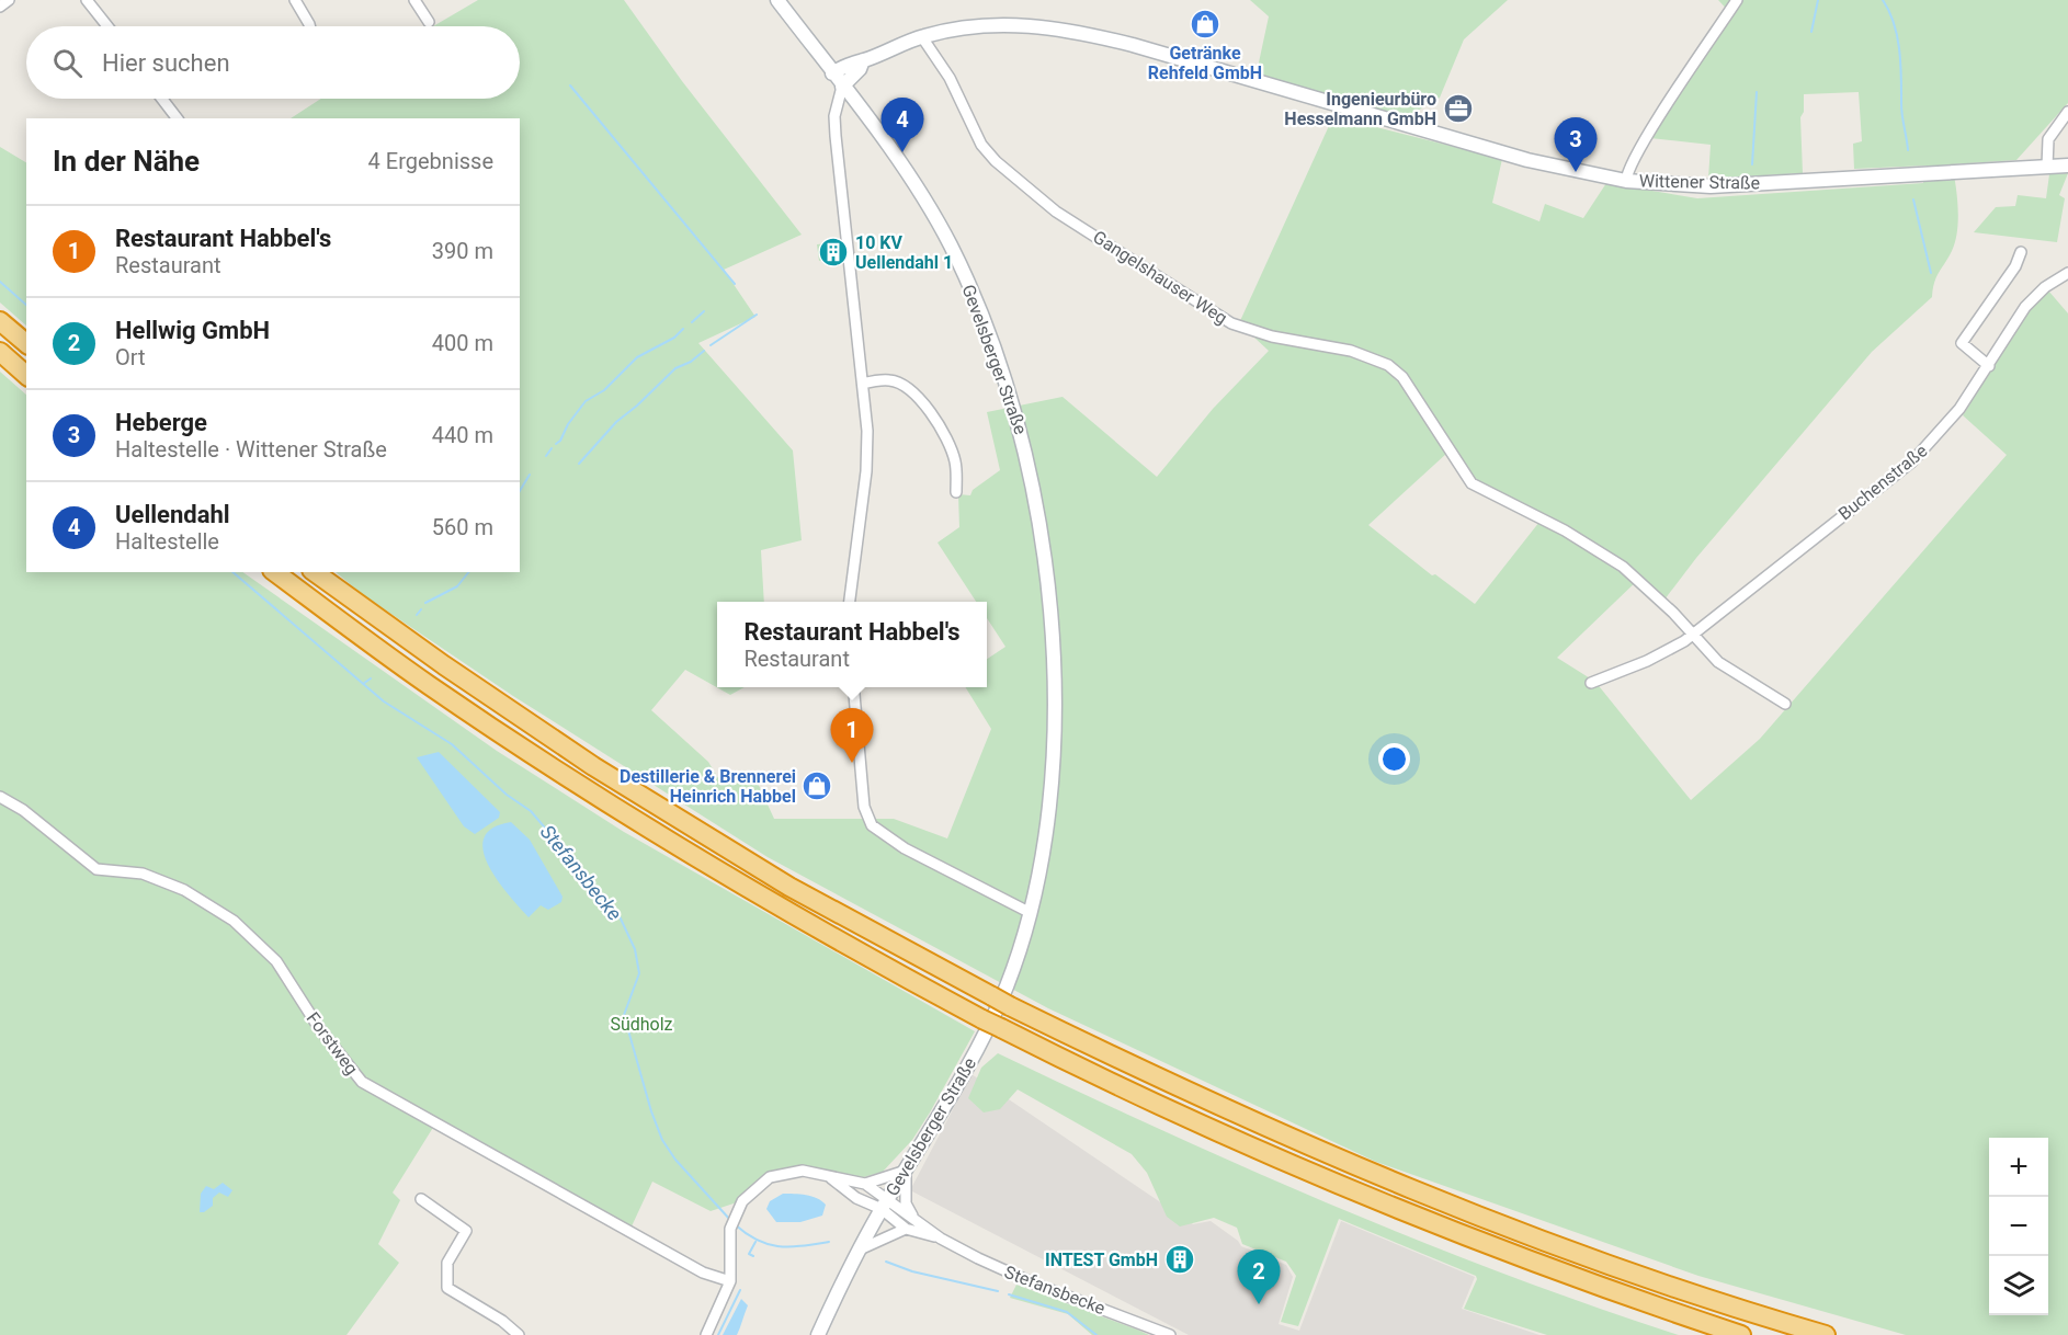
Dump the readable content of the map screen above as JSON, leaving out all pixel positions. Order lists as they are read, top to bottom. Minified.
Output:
{"streets":{"main road":["Wittener Straße","Gevelsberger Straße"],"street":["Gangelshauser Weg","Buchenstraße","Forstweg","Stefansbecke"]},"crossings":[["Wittener Straße","Gangelshauser Weg"],["Wittener Straße","Gevelsberger Straße"],["Gangelshauser Weg","Buchenstraße"],["Gevelsberger Straße","Stefansbecke"]],"water":["Stefansbecke"],"parks":["Südholz"],"places":{"shop":["Getränke Rehfeld GmbH","Destillerie & Brennerei Heinrich Habbel"],"office":["Ingenieurbüro Hesselmann GmbH"],"building":["10 KV Uellendahl 1","INTEST GmbH"]},"page":{"search":"Hier suchen","pins":["4","3","1","2"],"heading":["In der Nähe","4 Ergebnisse"],"list":[{"mark":"1","name":"Restaurant Habbel's","note":"Restaurant","value":"390 m"},{"mark":"2","name":"Hellwig GmbH","note":"Ort","value":"400 m"},{"mark":"3","name":"Heberge","note":"Haltestelle · Wittener Straße","value":"440 m"},{"mark":"4","name":"Uellendahl","note":"Haltestelle","value":"560 m"}],"popup":["Restaurant Habbel's","Restaurant"],"map_buttons":["+","−"]}}
